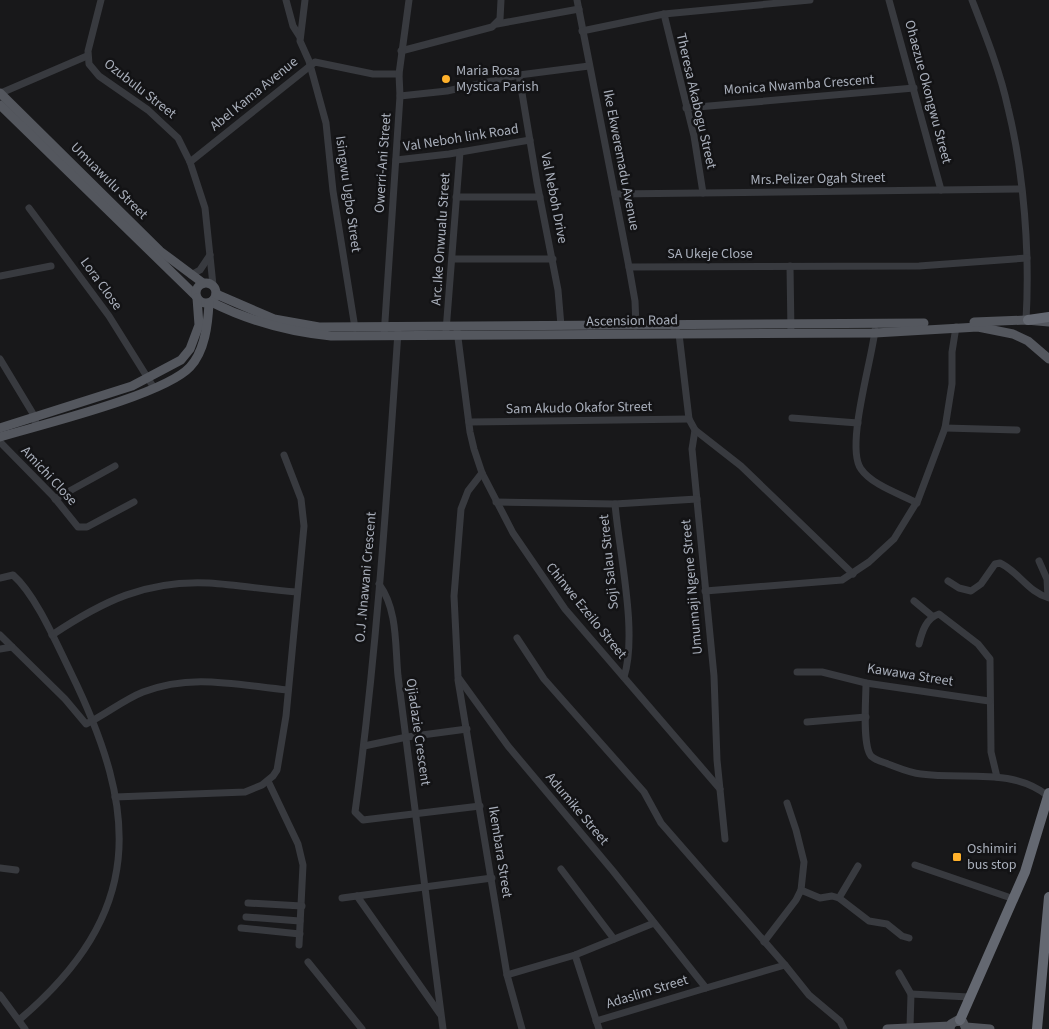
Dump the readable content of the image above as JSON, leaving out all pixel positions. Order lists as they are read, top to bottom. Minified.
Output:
{"streets":{"main road":["Ozubulu Street","Umuawulu Street","Ascension Road"],"street":["Monica Nwamba Crescent","Ohaezue Okongwu Street","Abel Kama Avenue","Theresa Akabogu Street","Val Neboh link Road","Ike Ekweremadu Avenue","Owerri-Ani Street","Mrs.Pelizer Ogah Street","Isingwu Ugbo Street","Val Neboh Drive","Arc.Ike Onwualu Street","SA Ukeje Close","Lora Close","Sam Akudo Okafor Street","Amichi Close","Soji Salau Street","O.J .Nnawani Crescent","Umunnaji Ngene Street","Chinwe Ezeilo Street","Kawawa Street","Ojiadazie Crescent","Adumike Street","Ikembara Street","Adaslim Street"]},"crossings":[["Monica Nwamba Crescent","Ohaezue Okongwu Street"],["Monica Nwamba Crescent","Theresa Akabogu Street"],["Ozubulu Street","Abel Kama Avenue"],["Ozubulu Street","Umuawulu Street"],["Ozubulu Street","Lora Close"],["Ozubulu Street","Ascension Road"],["Ohaezue Okongwu Street","Mrs.Pelizer Ogah Street"],["Abel Kama Avenue","Owerri-Ani Street"],["Abel Kama Avenue","Isingwu Ugbo Street"],["Theresa Akabogu Street","Mrs.Pelizer Ogah Street"],["Val Neboh link Road","Owerri-Ani Street"],["Val Neboh link Road","Val Neboh Drive"],["Val Neboh link Road","Arc.Ike Onwualu Street"],["Ike Ekweremadu Avenue","Mrs.Pelizer Ogah Street"],["Ike Ekweremadu Avenue","SA Ukeje Close"],["Ike Ekweremadu Avenue","Ascension Road"],["Owerri-Ani Street","Ascension Road"],["Umuawulu Street","Ascension Road"],["Isingwu Ugbo Street","Ascension Road"],["Val Neboh Drive","Ascension Road"],["Arc.Ike Onwualu Street","Ascension Road"],["Ascension Road","O.J .Nnawani Crescent"],["Ascension Road","Chinwe Ezeilo Street"],["Sam Akudo Okafor Street","Chinwe Ezeilo Street"],["Soji Salau Street","Chinwe Ezeilo Street"],["O.J .Nnawani Crescent","Ojiadazie Crescent"],["Umunnaji Ngene Street","Chinwe Ezeilo Street"],["Adumike Street","Ikembara Street"],["Adumike Street","Adaslim Street"]],"places":{"other":["Maria Rosa Mystica Parish"],"transit":["Oshimiri bus stop"]}}
